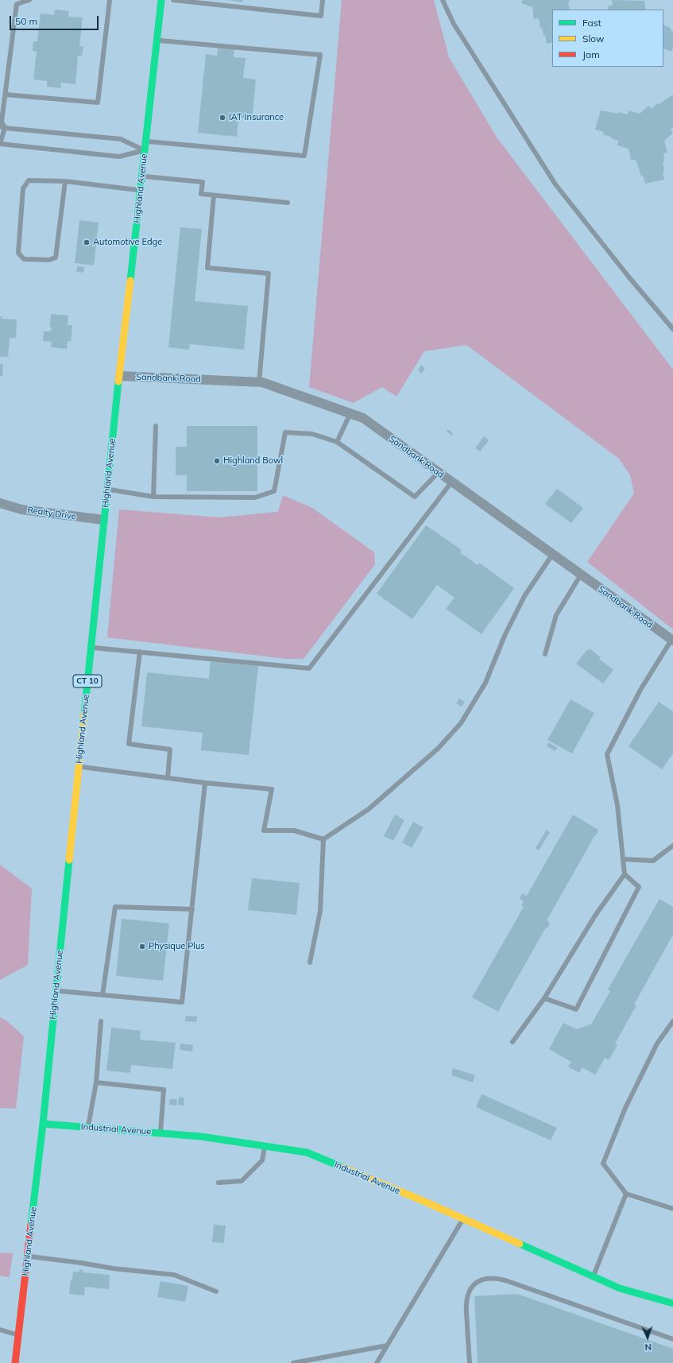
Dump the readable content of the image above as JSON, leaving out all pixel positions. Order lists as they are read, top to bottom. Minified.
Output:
{"streets":{"main road":["Highland Avenue","CT 10","Industrial Avenue"],"street":["Sandbank Road","Realty Drive"]},"crossings":[["Highland Avenue","Sandbank Road"],["Highland Avenue","Realty Drive"],["Highland Avenue","Industrial Avenue"]],"places":["IAT Insurance","Automotive Edge","Highland Bowl","Physique Plus"],"legend":["Fast","Slow","Jam"],"scale_bar":"50 m","north":"bottom"}
